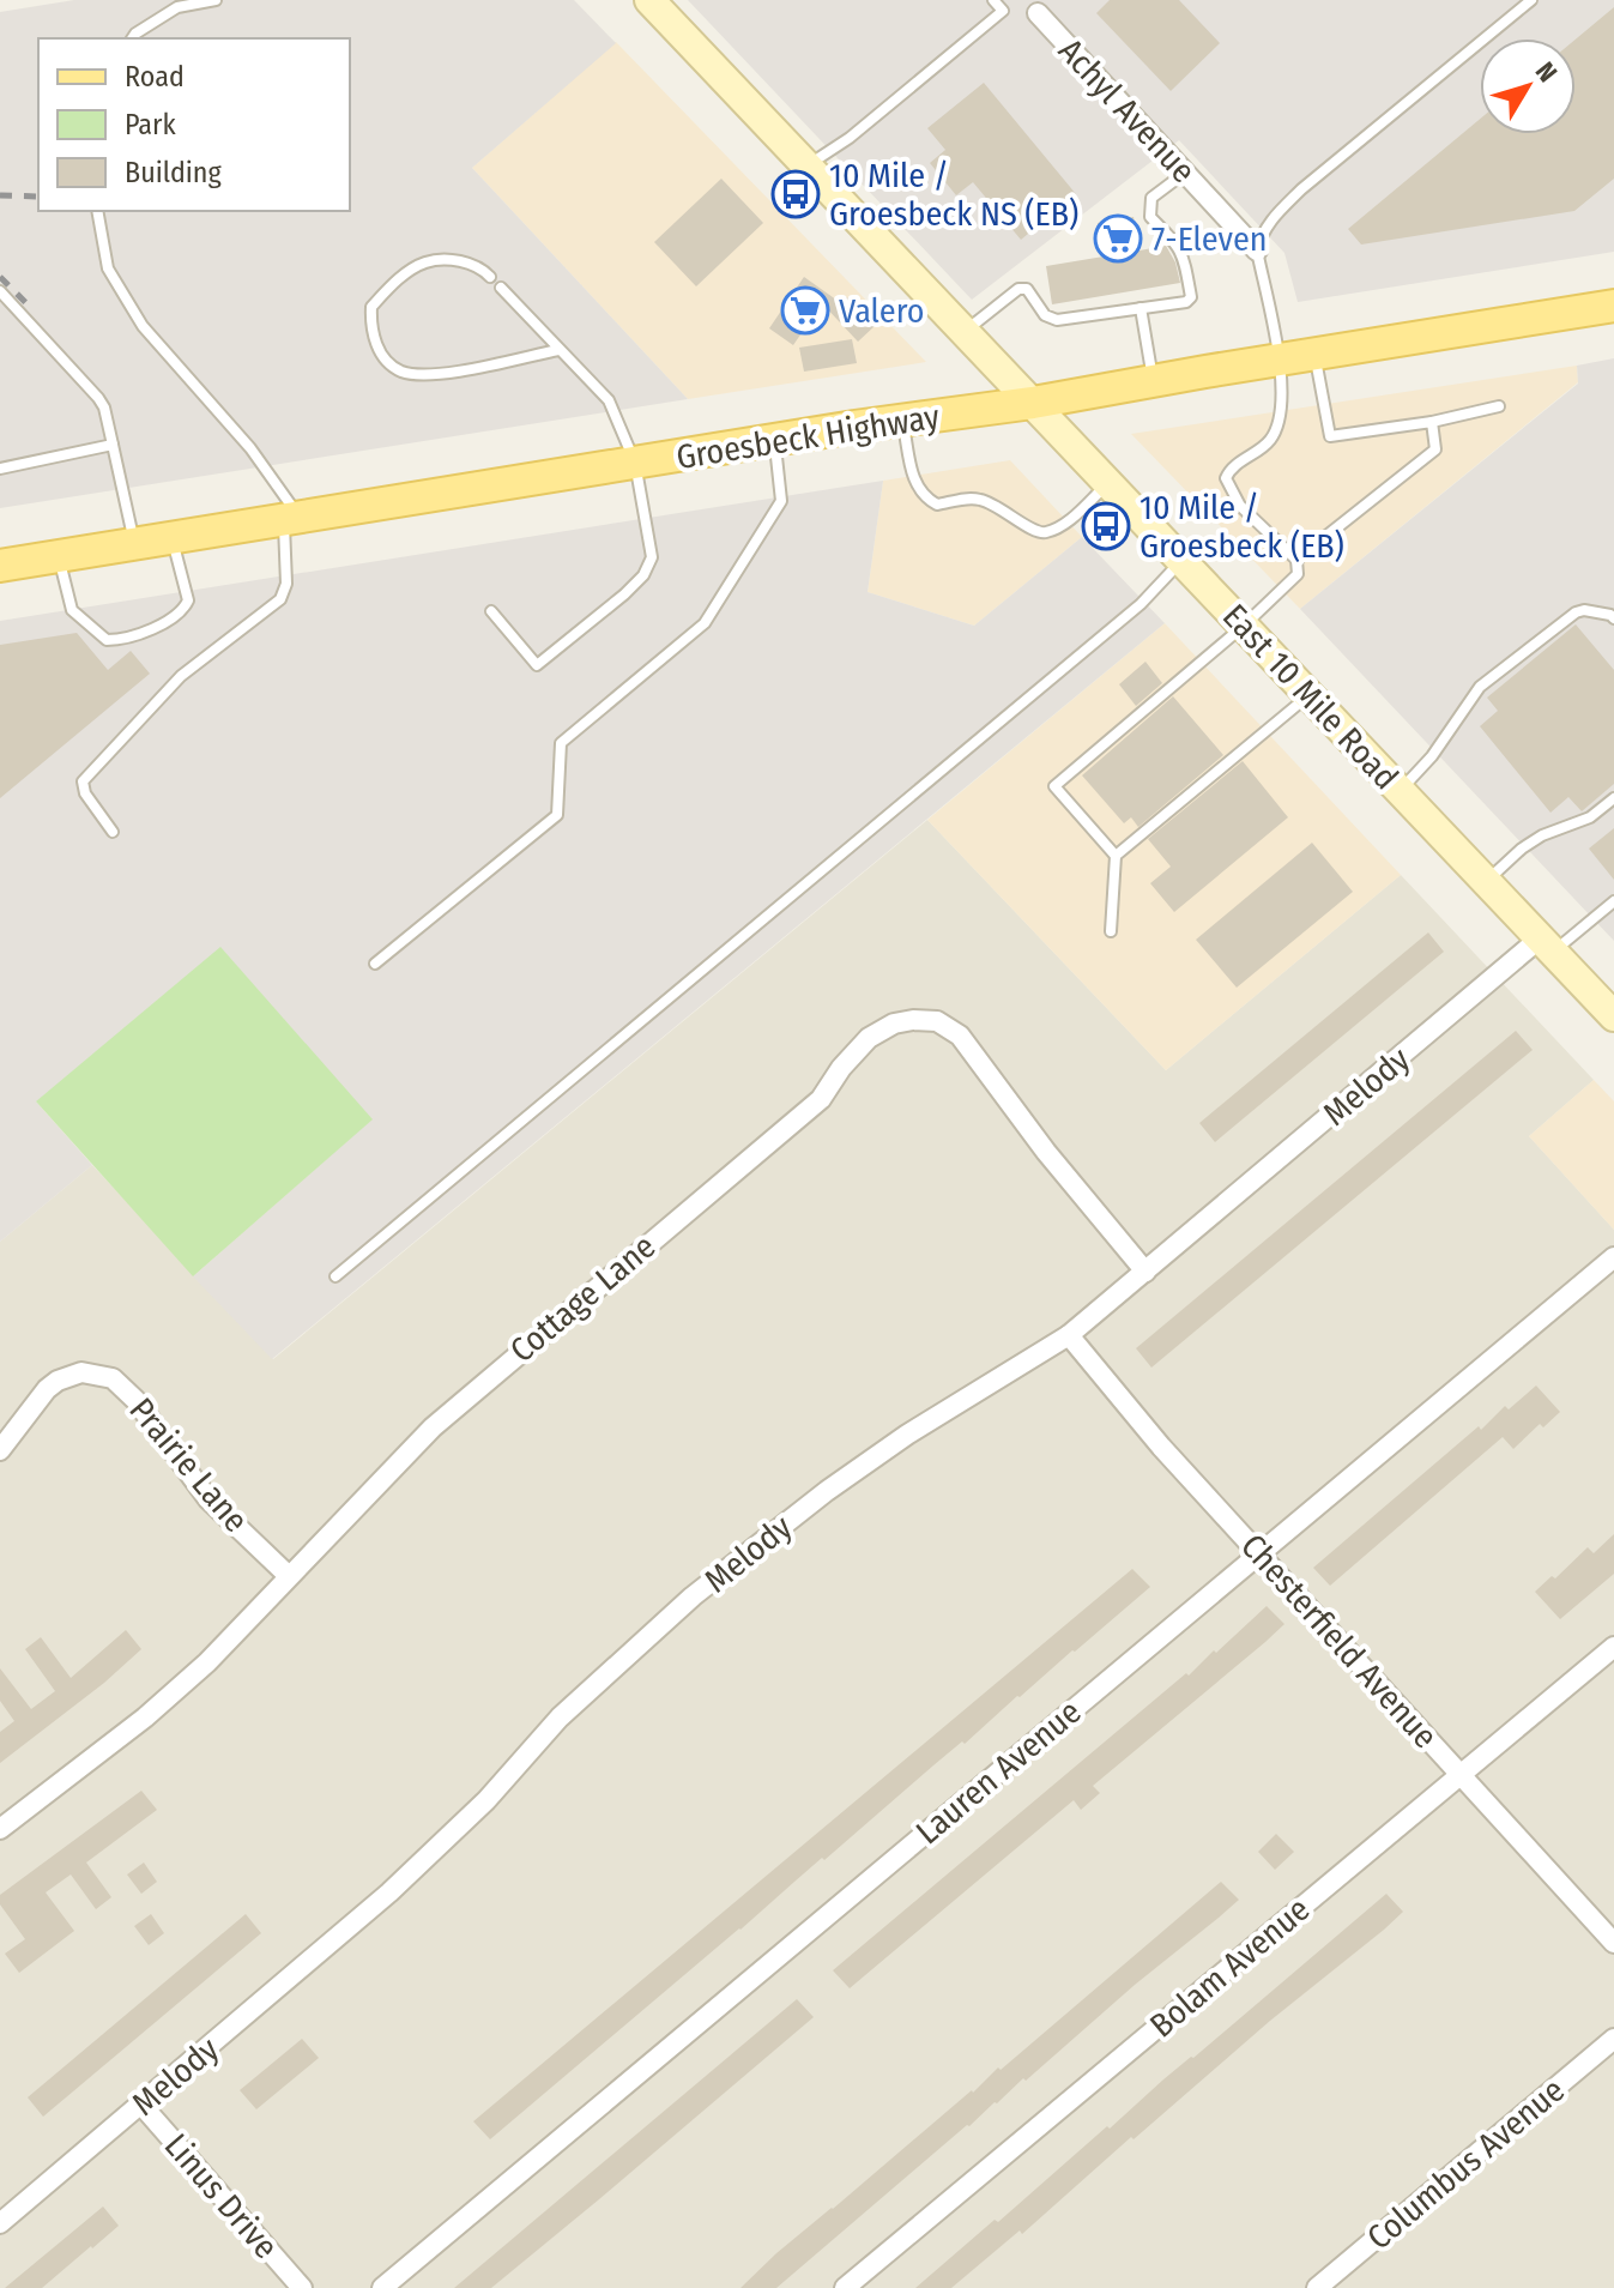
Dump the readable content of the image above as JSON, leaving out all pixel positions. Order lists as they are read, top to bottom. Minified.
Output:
{"streets":{"main road":["Groesbeck Highway","East 10 Mile Road"],"street":["Achyl Avenue","Melody","Cottage Lane","Prairie Lane","Chesterfield Avenue","Lauren Avenue","Bolam Avenue","Columbus Avenue","Linus Drive"]},"crossings":[["Groesbeck Highway","East 10 Mile Road"],["East 10 Mile Road","Melody"],["Melody","Cottage Lane"],["Melody","Chesterfield Avenue"],["Melody","Linus Drive"],["Cottage Lane","Prairie Lane"],["Chesterfield Avenue","Lauren Avenue"],["Chesterfield Avenue","Bolam Avenue"]],"places":{"bus stop":["10 Mile / Groesbeck NS (EB)","10 Mile / Groesbeck (EB)"],"supermarket":["7-Eleven","Valero"]},"legend":["Road","Park","Building"],"north":"top right"}
